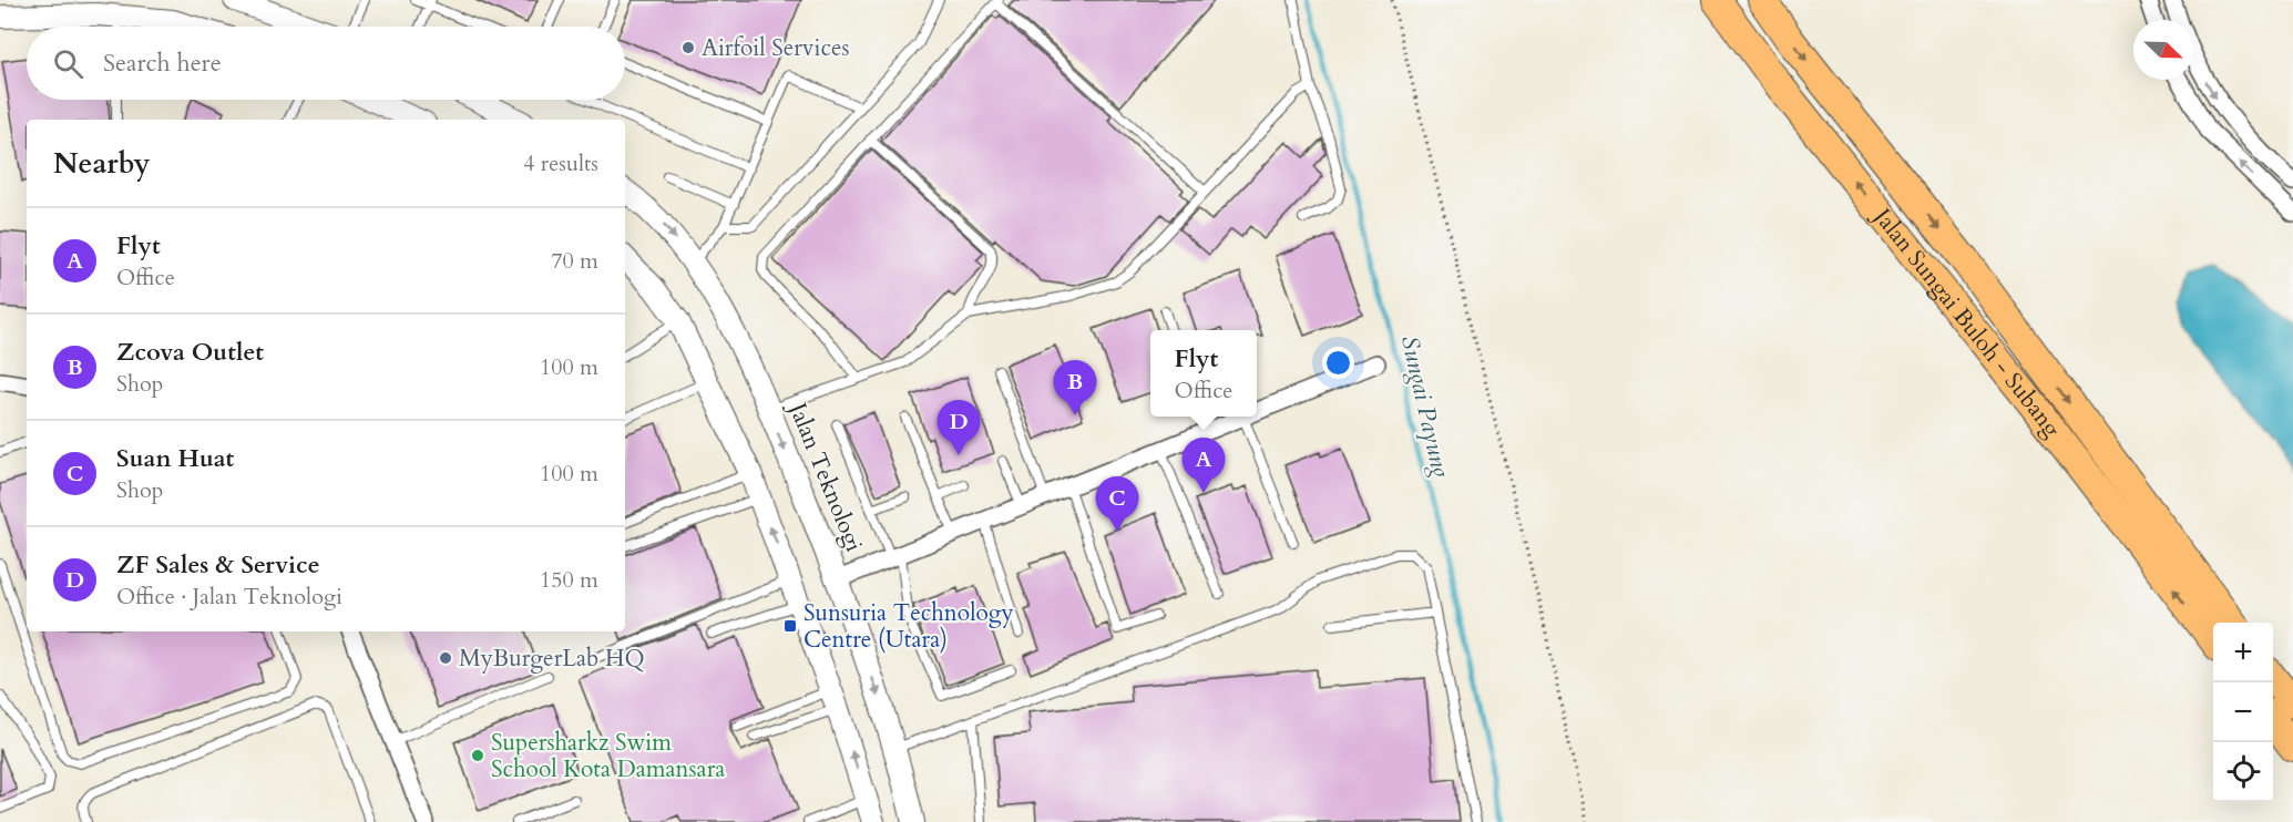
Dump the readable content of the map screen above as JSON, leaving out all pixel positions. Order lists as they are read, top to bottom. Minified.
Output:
{"streets":{"highway":["Jalan Sungai Buloh - Subang"],"street":["Jalan Teknologi"]},"water":["Sungai Payung"],"places":{"other":["Airfoil Services","MyBurgerLab HQ","Supersharkz Swim School Kota Damansara"],"transit":["Sunsuria Technology Centre (Utara)"]},"north":"bottom right","page":{"search":"Search here","heading":["Nearby","4 results"],"list":[{"mark":"A","name":"Flyt","note":"Office","value":"70 m"},{"mark":"B","name":"Zcova Outlet","note":"Shop","value":"100 m"},{"mark":"C","name":"Suan Huat","note":"Shop","value":"100 m"},{"mark":"D","name":"ZF Sales & Service","note":"Office · Jalan Teknologi","value":"150 m"}],"popup":["Flyt","Office"],"pins":["B","D","A","C"],"map_buttons":["+","−"]}}
